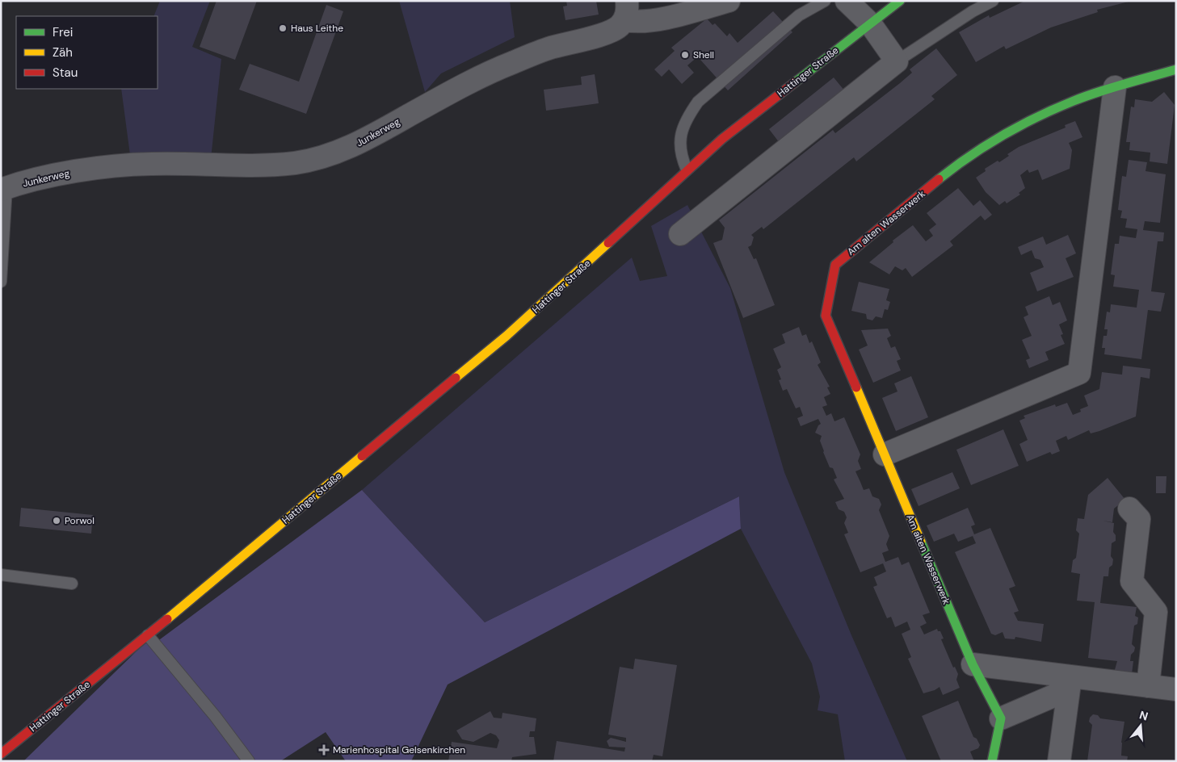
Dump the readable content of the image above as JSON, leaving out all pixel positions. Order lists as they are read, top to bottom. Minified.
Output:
{"streets":{"main road":["Hattinger Straße","Am alten Wasserwerk"],"street":["Junkerweg"]},"places":{"other":["Haus Leithe","Shell","Porwol"],"health":["Marienhospital Gelsenkirchen"]},"legend":["Frei","Zäh","Stau"],"north":"top"}
